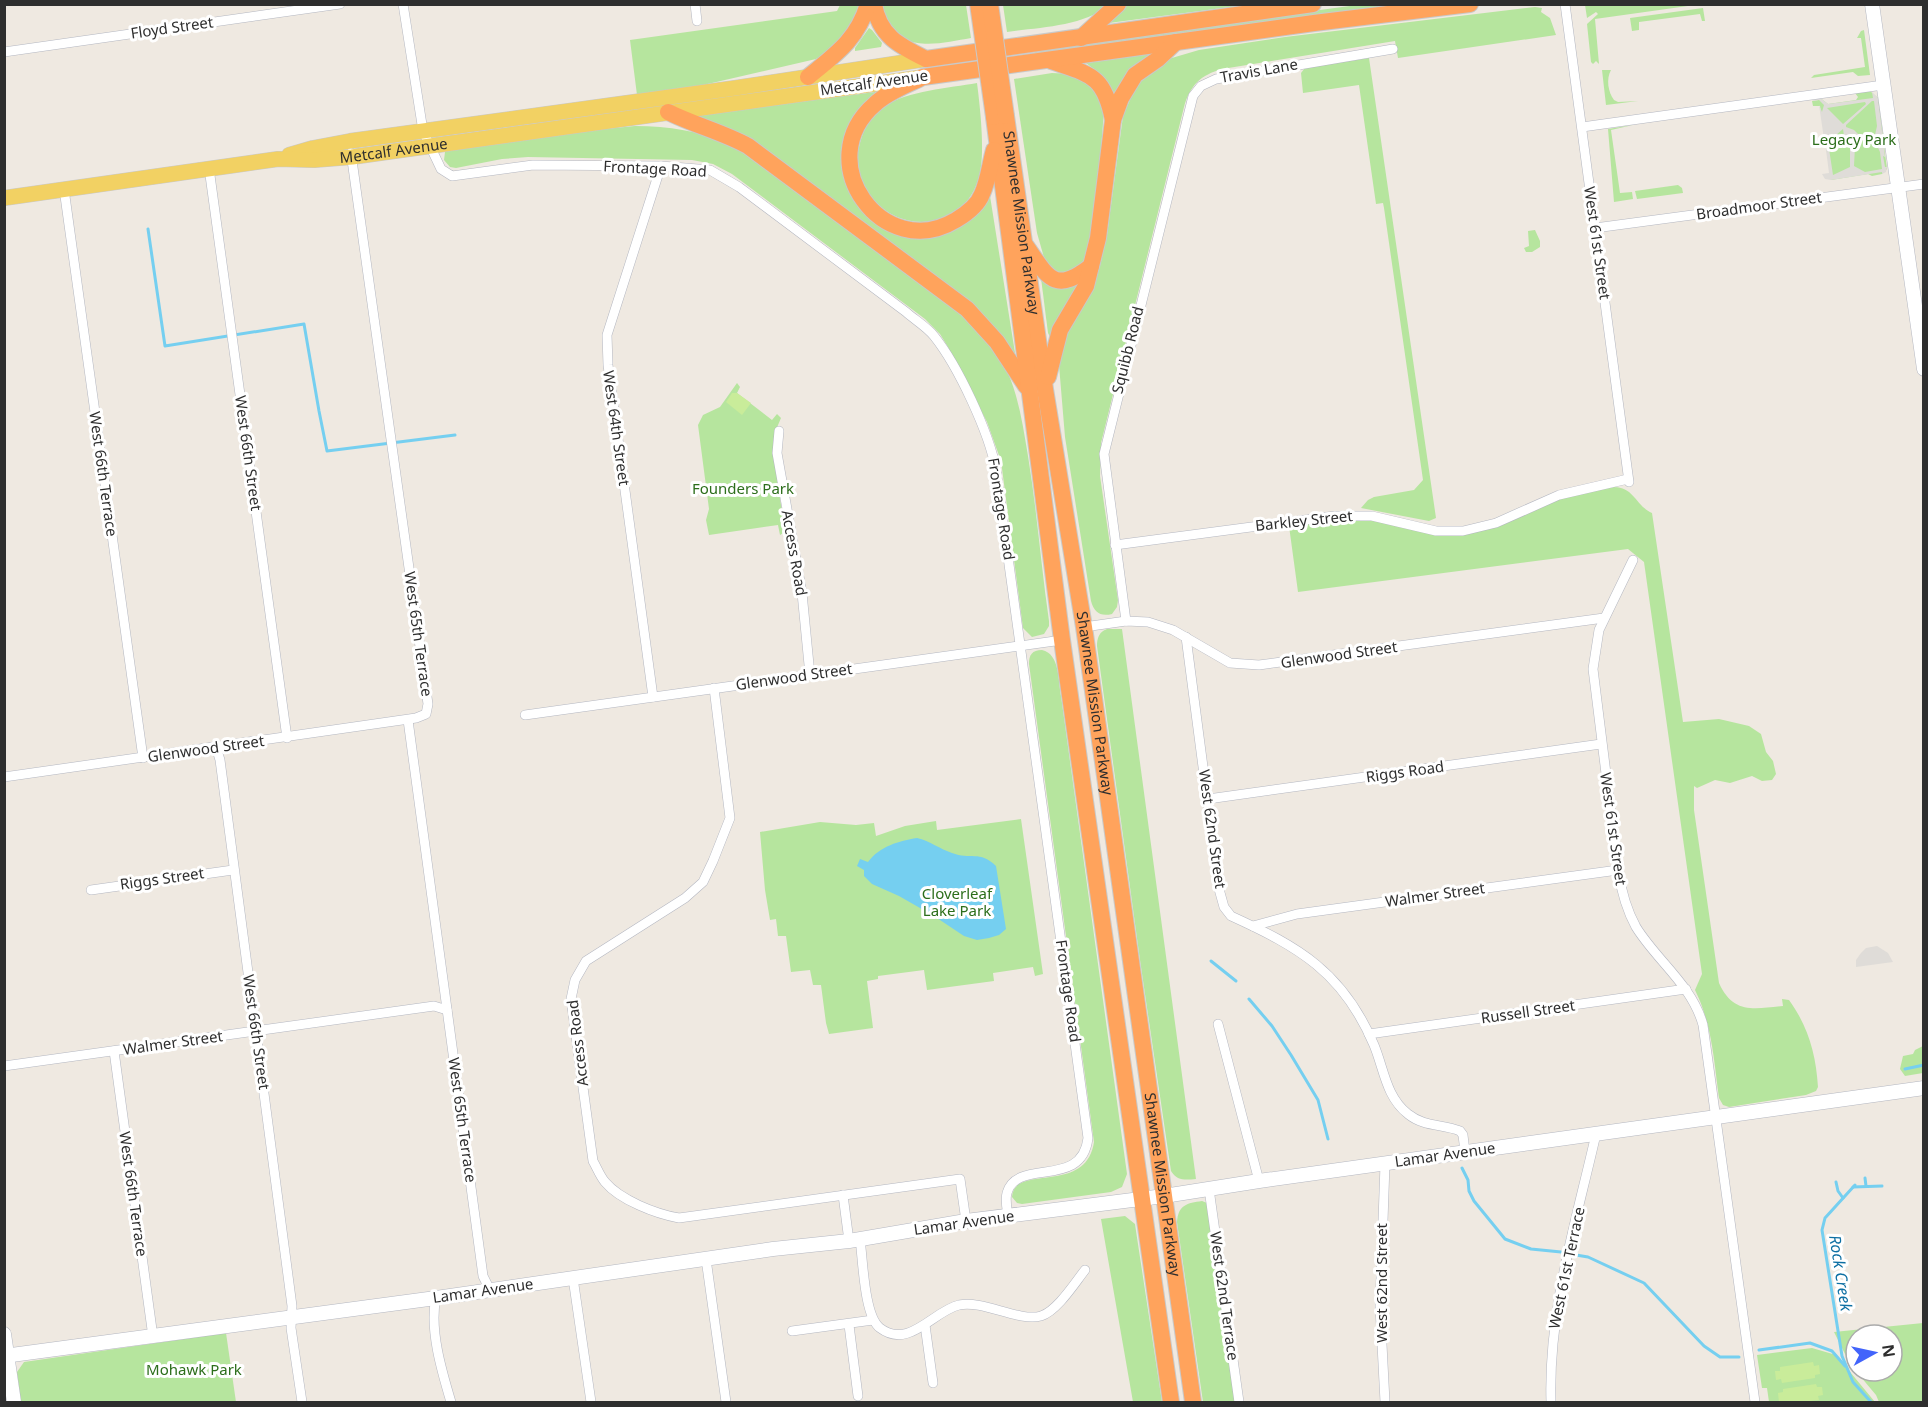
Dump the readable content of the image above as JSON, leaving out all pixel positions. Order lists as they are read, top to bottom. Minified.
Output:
{"streets":{"highway":["Metcalf Avenue","Shawnee Mission Parkway"],"street":["Floyd Street","Travis Lane","Frontage Road","Broadmoor Street","West 61st Street","Squibb Road","West 64th Street","West 66th Street","West 66th Terrace","Barkley Street","Access Road","West 65th Terrace","Glenwood Street","Riggs Road","West 62nd Street","Riggs Street","Walmer Street","Russell Street","Lamar Avenue","West 61st Terrace","West 62nd Terrace"]},"crossings":[["Travis Lane","Squibb Road"],["Metcalf Avenue","Frontage Road"],["Metcalf Avenue","West 66th Street"],["Metcalf Avenue","West 66th Terrace"],["Metcalf Avenue","West 65th Terrace"],["Frontage Road","West 64th Street"],["Frontage Road","Glenwood Street"],["Frontage Road","Lamar Avenue"],["Broadmoor Street","West 61st Street"],["Shawnee Mission Parkway","Glenwood Street"],["Shawnee Mission Parkway","Lamar Avenue"],["West 61st Street","Barkley Street"],["West 61st Street","Glenwood Street"],["West 61st Street","Riggs Road"],["West 61st Street","Walmer Street"],["West 61st Street","Russell Street"],["West 61st Street","Lamar Avenue"],["Squibb Road","Barkley Street"],["West 64th Street","Glenwood Street"],["West 66th Street","Glenwood Street"],["West 66th Street","Riggs Street"],["West 66th Street","Walmer Street"],["West 66th Street","Lamar Avenue"],["West 66th Terrace","Glenwood Street"],["West 66th Terrace","Walmer Street"],["West 66th Terrace","Lamar Avenue"],["Access Road","Glenwood Street"],["Access Road","Lamar Avenue"],["West 65th Terrace","Glenwood Street"],["West 65th Terrace","Walmer Street"],["West 65th Terrace","Lamar Avenue"],["Glenwood Street","West 62nd Street"],["Riggs Road","West 62nd Street"],["West 62nd Street","Walmer Street"],["West 62nd Street","Russell Street"],["West 62nd Street","Lamar Avenue"],["Lamar Avenue","West 61st Terrace"],["Lamar Avenue","West 62nd Terrace"]],"water":["Rock Creek"],"parks":["Legacy Park","Founders Park","Cloverleaf Lake Park","Mohawk Park"],"north":"right"}
